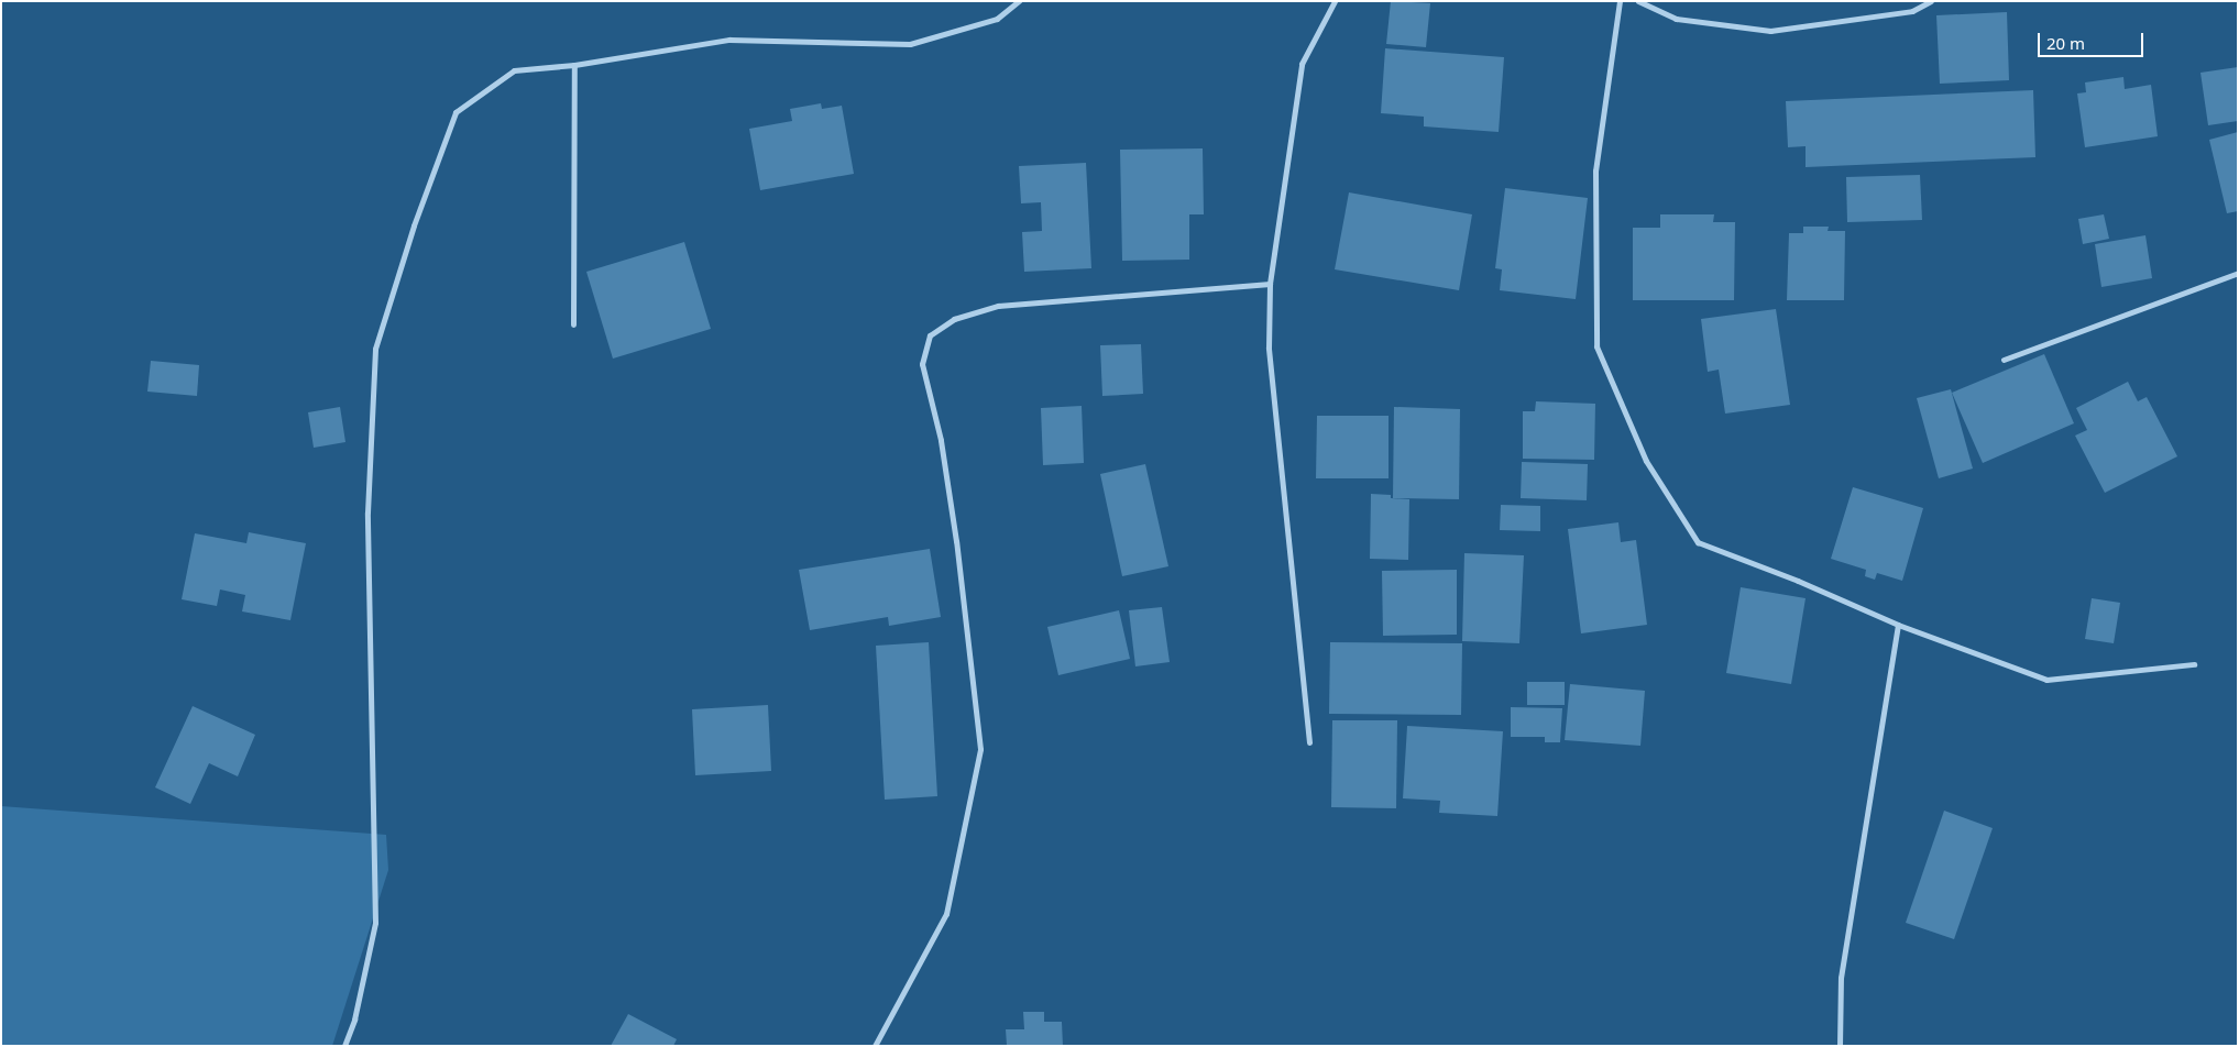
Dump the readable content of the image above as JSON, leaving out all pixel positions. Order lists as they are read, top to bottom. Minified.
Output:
{"scale_bar":"20 m"}
